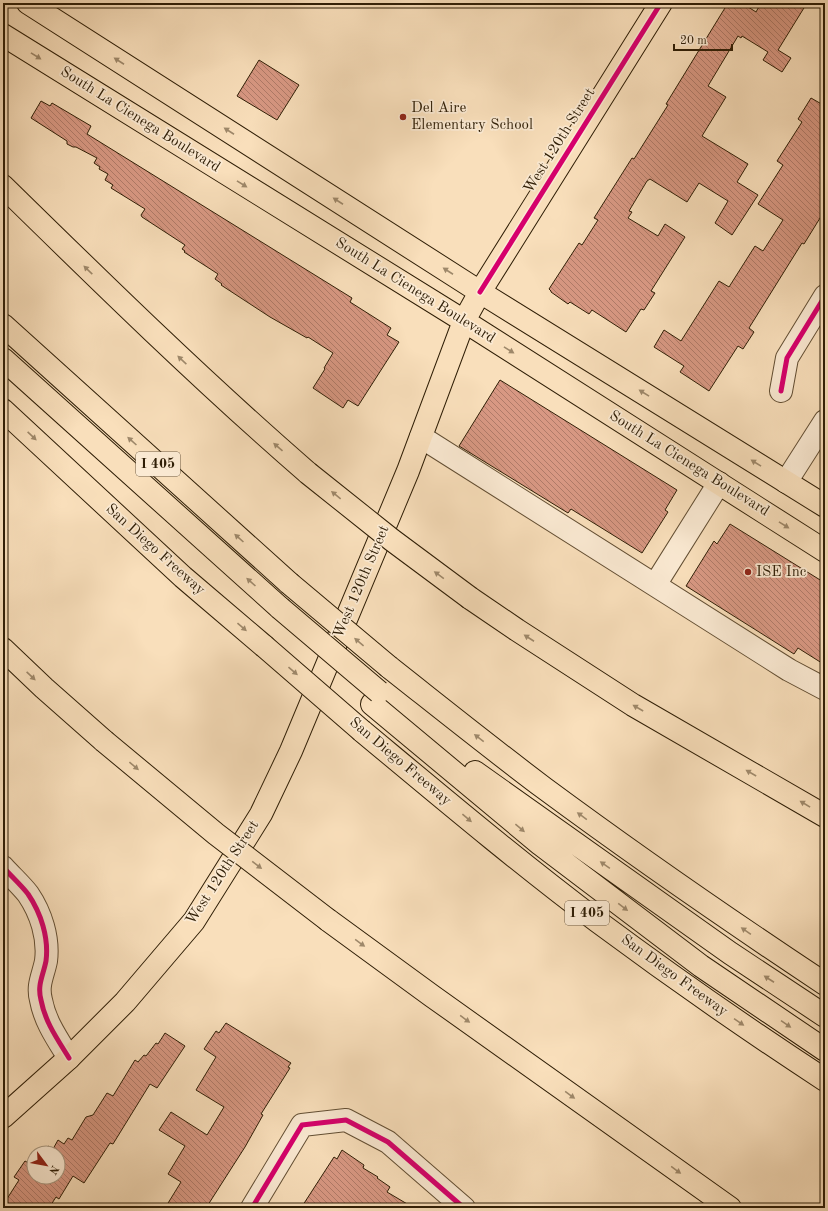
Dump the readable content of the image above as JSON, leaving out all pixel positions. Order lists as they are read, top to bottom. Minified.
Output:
{"streets":{"main road":["South La Cienega Boulevard","West 120th Street","I 405","San Diego Freeway"]},"crossings":[["South La Cienega Boulevard","West 120th Street"]],"places":["Del Aire Elementary School","ISE Inc"],"scale_bar":"20 m","north":"bottom right"}
